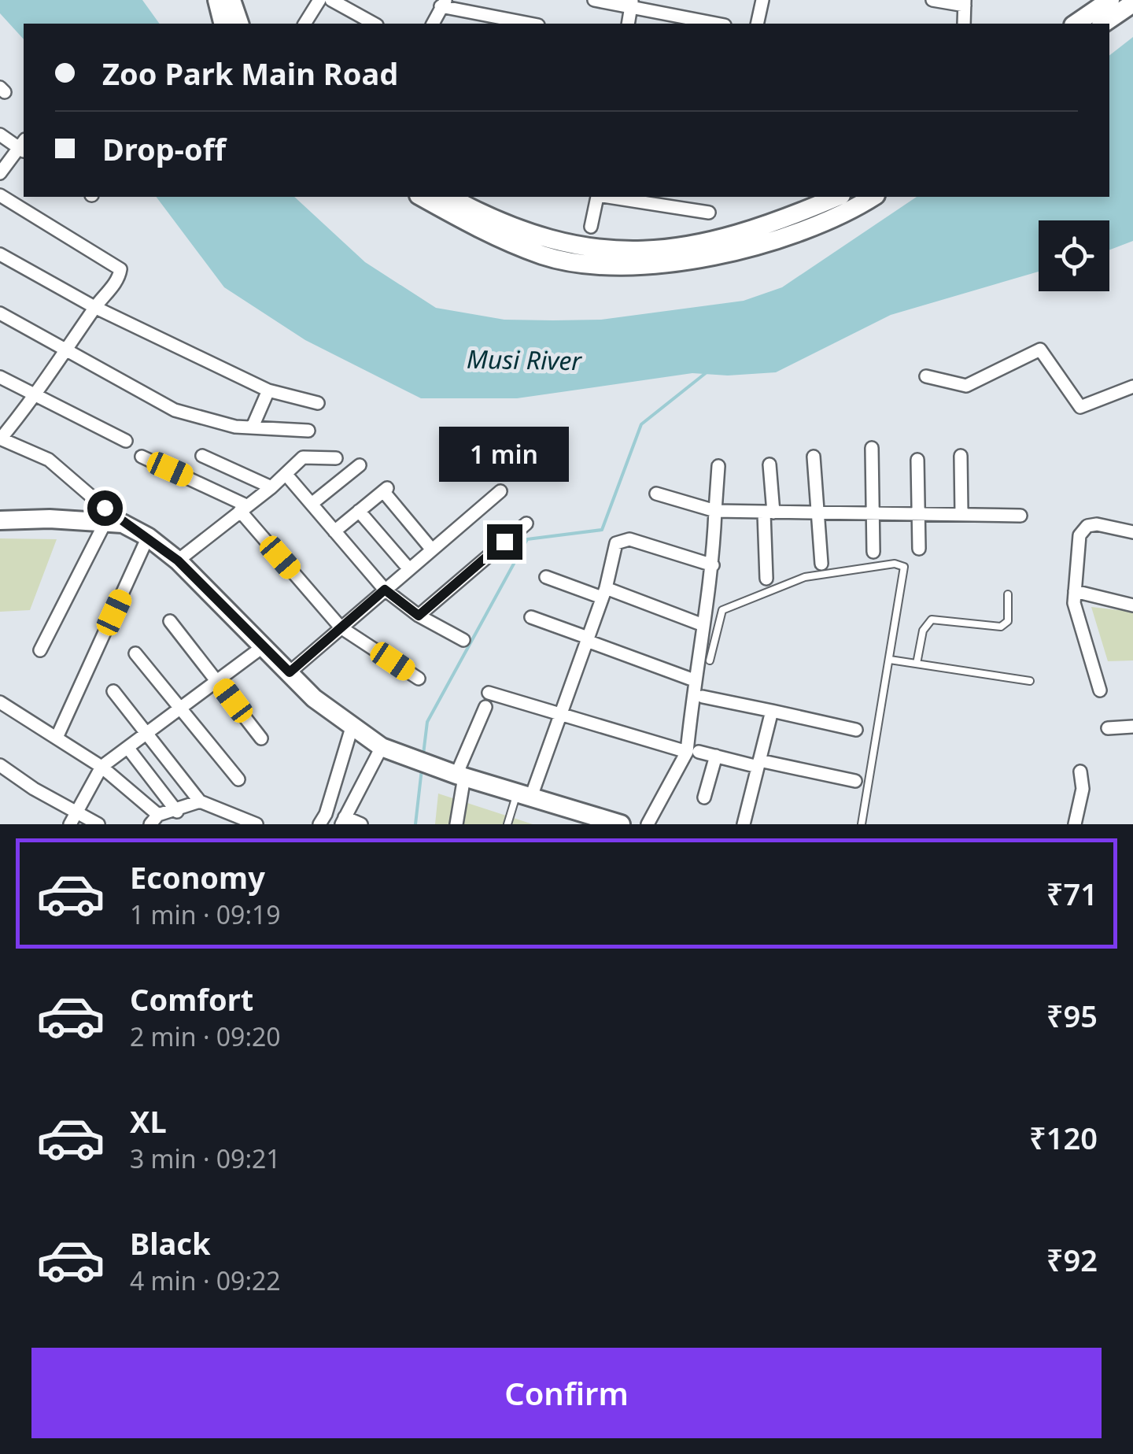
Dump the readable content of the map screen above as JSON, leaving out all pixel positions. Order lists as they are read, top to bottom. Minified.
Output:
{"water":["Musi River"],"page":{"banner":["Zoo Park Main Road","Drop-off"],"bubble":"1 min","list":[{"name":"Economy","note":"1 min · 09:19","value":"₹71"},{"name":"Comfort","note":"2 min · 09:20","value":"₹95"},{"name":"XL","note":"3 min · 09:21","value":"₹120"},{"name":"Black","note":"4 min · 09:22","value":"₹92"}],"buttons":"Confirm"}}
